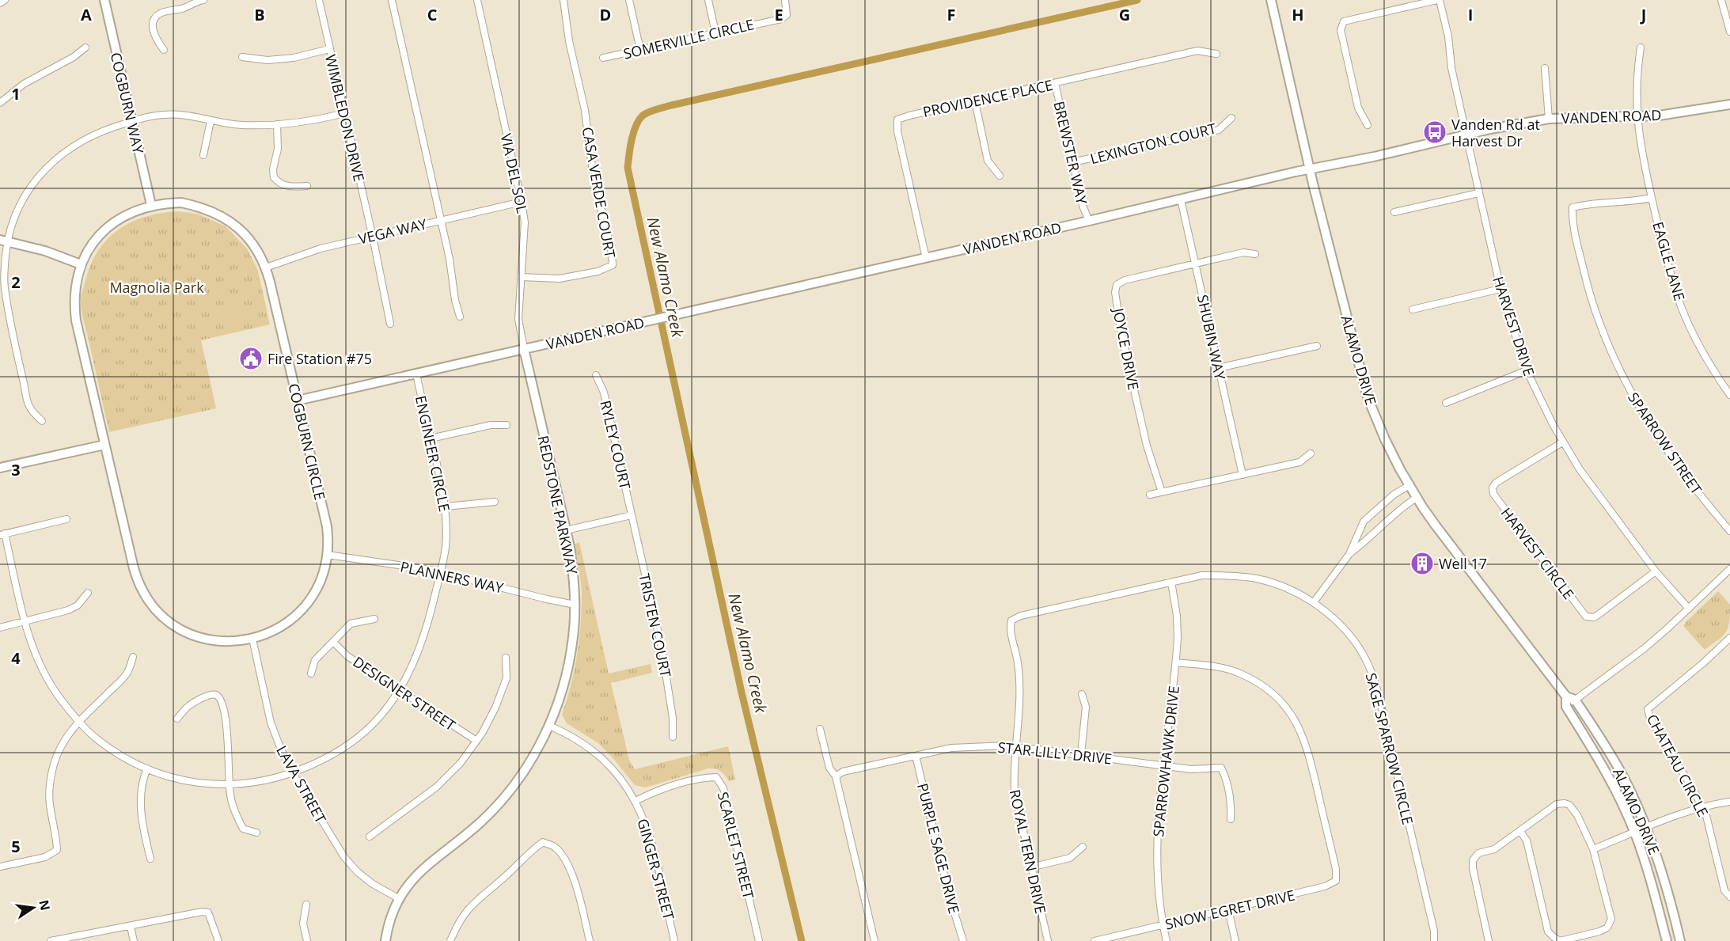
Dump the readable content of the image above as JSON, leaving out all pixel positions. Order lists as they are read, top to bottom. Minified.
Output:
{"streets":{"street":["SOMERVILLE CIRCLE","PROVIDENCE PLACE","COGBURN WAY","VANDEN ROAD","WIMBLEDON DRIVE","LEXINGTON COURT","BREWSTER WAY","VIA DEL SOL","CASA VERDE COURT","VEGA WAY","EAGLE LANE","HARVEST DRIVE","SHUBIN WAY","JOYCE DRIVE","ALAMO DRIVE","COGBURN CIRCLE","SPARROW STREET","RYLEY COURT","ENGINEER CIRCLE","REDSTONE PARKWAY","HARVEST CIRCLE","PLANNERS WAY","TRISTEN COURT","DESIGNER STREET","SAGE SPARROW CIRCLE","STAR LILLY DRIVE","SPARROWHAWK DRIVE","CHATEAU CIRCLE","LAVA STREET","SCARLET STREET","PURPLE SAGE DRIVE","ROYAL TERN DRIVE","GINGER STREET","SNOW EGRET DRIVE"]},"crossings":[["PROVIDENCE PLACE","VANDEN ROAD"],["PROVIDENCE PLACE","BREWSTER WAY"],["COGBURN WAY","COGBURN CIRCLE"],["VANDEN ROAD","BREWSTER WAY"],["VANDEN ROAD","VIA DEL SOL"],["VANDEN ROAD","EAGLE LANE"],["VANDEN ROAD","HARVEST DRIVE"],["VANDEN ROAD","SHUBIN WAY"],["VANDEN ROAD","ALAMO DRIVE"],["VANDEN ROAD","COGBURN CIRCLE"],["VANDEN ROAD","ENGINEER CIRCLE"],["VANDEN ROAD","REDSTONE PARKWAY"],["WIMBLEDON DRIVE","VEGA WAY"],["LEXINGTON COURT","BREWSTER WAY"],["VIA DEL SOL","CASA VERDE COURT"],["VIA DEL SOL","VEGA WAY"],["VIA DEL SOL","REDSTONE PARKWAY"],["VEGA WAY","COGBURN CIRCLE"],["EAGLE LANE","SPARROW STREET"],["HARVEST DRIVE","HARVEST CIRCLE"],["SHUBIN WAY","JOYCE DRIVE"],["COGBURN CIRCLE","PLANNERS WAY"],["COGBURN CIRCLE","LAVA STREET"],["RYLEY COURT","TRISTEN COURT"],["ENGINEER CIRCLE","PLANNERS WAY"],["ENGINEER CIRCLE","DESIGNER STREET"],["ENGINEER CIRCLE","LAVA STREET"],["REDSTONE PARKWAY","PLANNERS WAY"],["REDSTONE PARKWAY","LAVA STREET"],["REDSTONE PARKWAY","GINGER STREET"],["SAGE SPARROW CIRCLE","SPARROWHAWK DRIVE"],["SAGE SPARROW CIRCLE","ROYAL TERN DRIVE"],["STAR LILLY DRIVE","SPARROWHAWK DRIVE"],["STAR LILLY DRIVE","PURPLE SAGE DRIVE"],["STAR LILLY DRIVE","ROYAL TERN DRIVE"],["SPARROWHAWK DRIVE","SNOW EGRET DRIVE"],["SCARLET STREET","GINGER STREET"]],"water":["New Alamo Creek"],"parks":["Magnolia Park"],"places":{"bus stop":["Vanden Rd at Harvest Dr"],"public building":["Fire Station #75"],"building":["Well 17"]},"north":"right","grid":{"columns":["A","B","C","D","E","F","G","H","I","J"],"rows":["1","2","3","4","5"]}}
